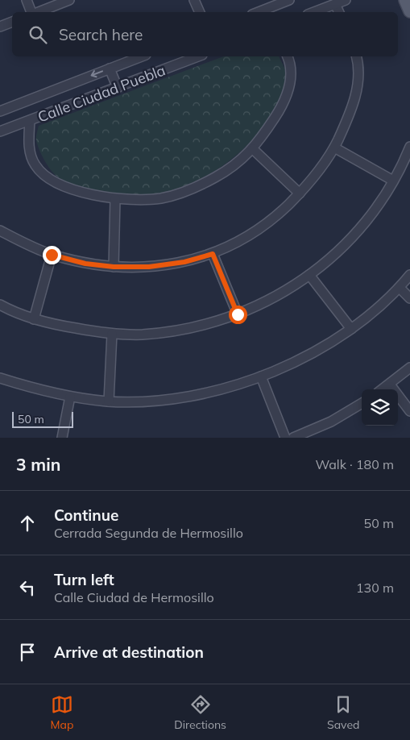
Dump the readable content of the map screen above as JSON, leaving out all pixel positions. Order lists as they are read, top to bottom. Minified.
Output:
{"streets":{"street":["Calle Ciudad Puebla"]},"scale_bar":"50 m","page":{"search":"Search here","scale":"50 m","heading":["3 min","Walk · 180 m"],"list":[["Continue","Cerrada Segunda de Hermosillo","50 m"],["Turn left","Calle Ciudad de Hermosillo","130 m"],"Arrive at destination"],"nav":["Map","Directions","Saved"]}}
